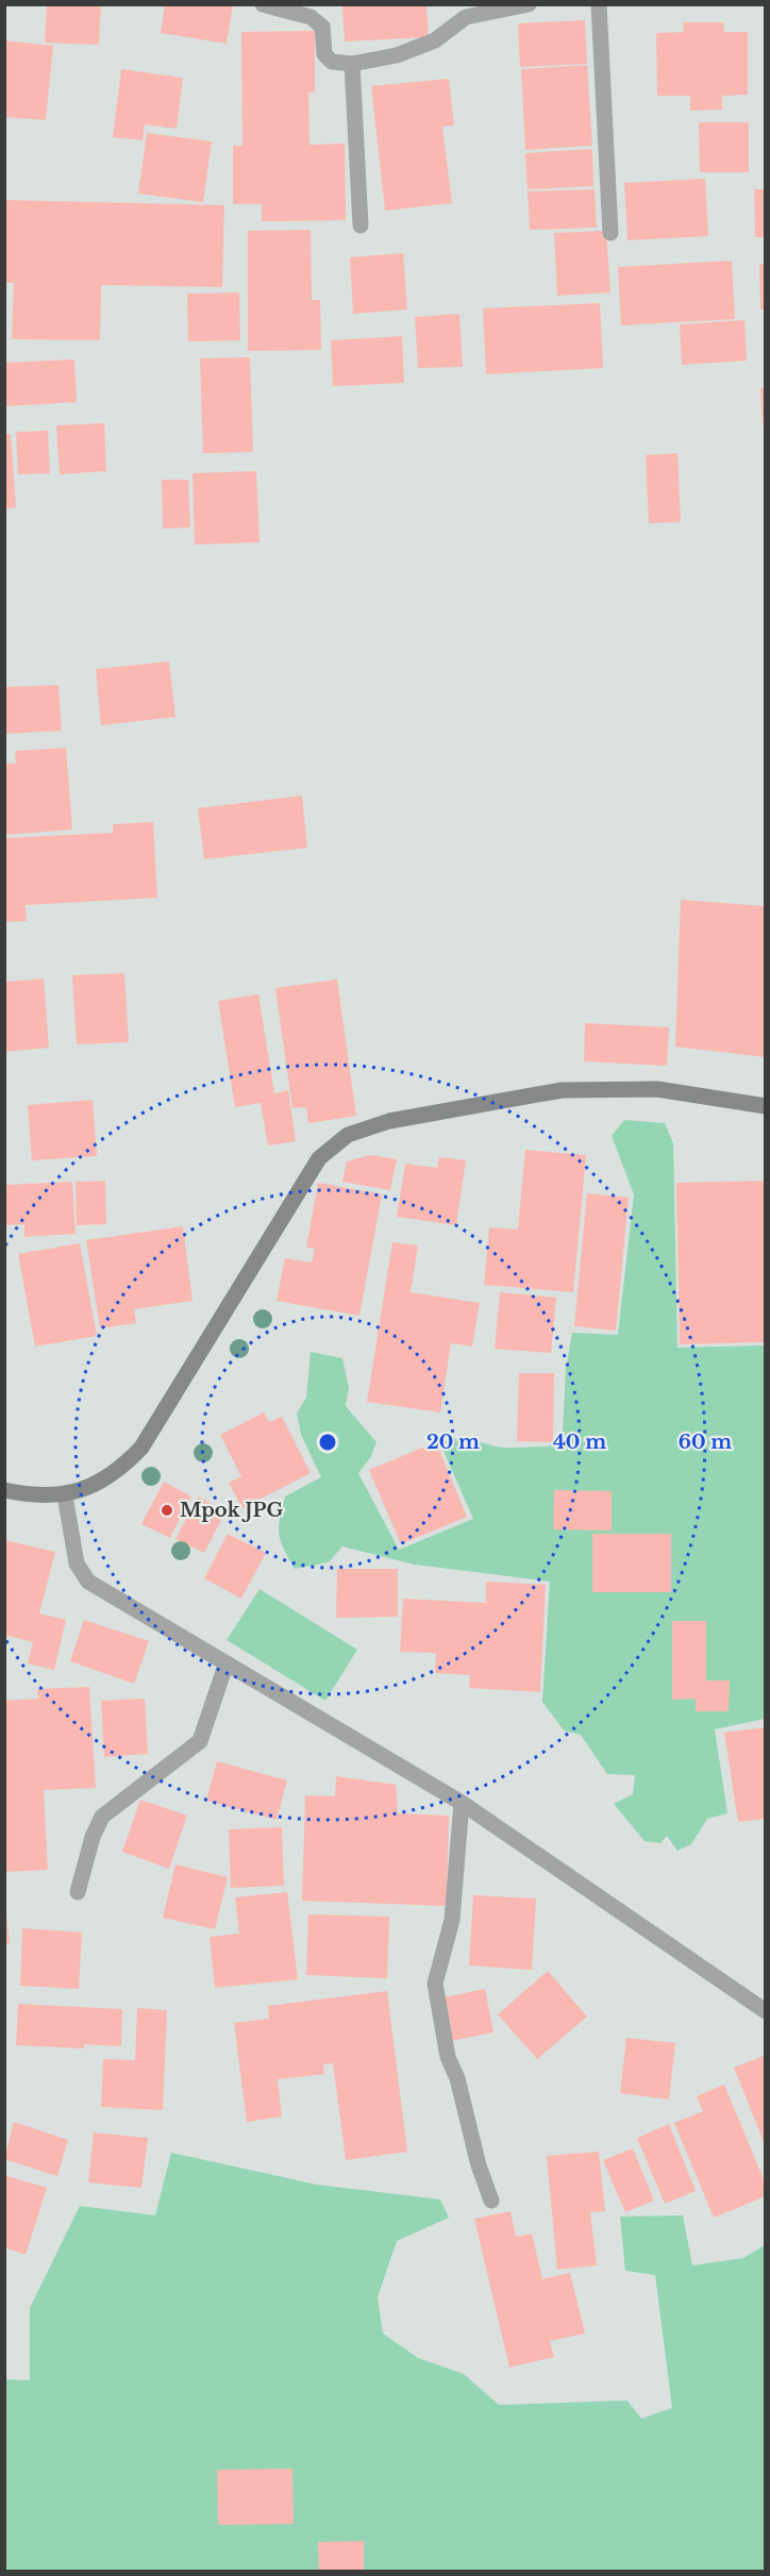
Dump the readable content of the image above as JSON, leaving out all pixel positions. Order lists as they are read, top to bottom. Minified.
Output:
{"places":["Mpok JPG"],"rings":["20 m","40 m","60 m"]}
